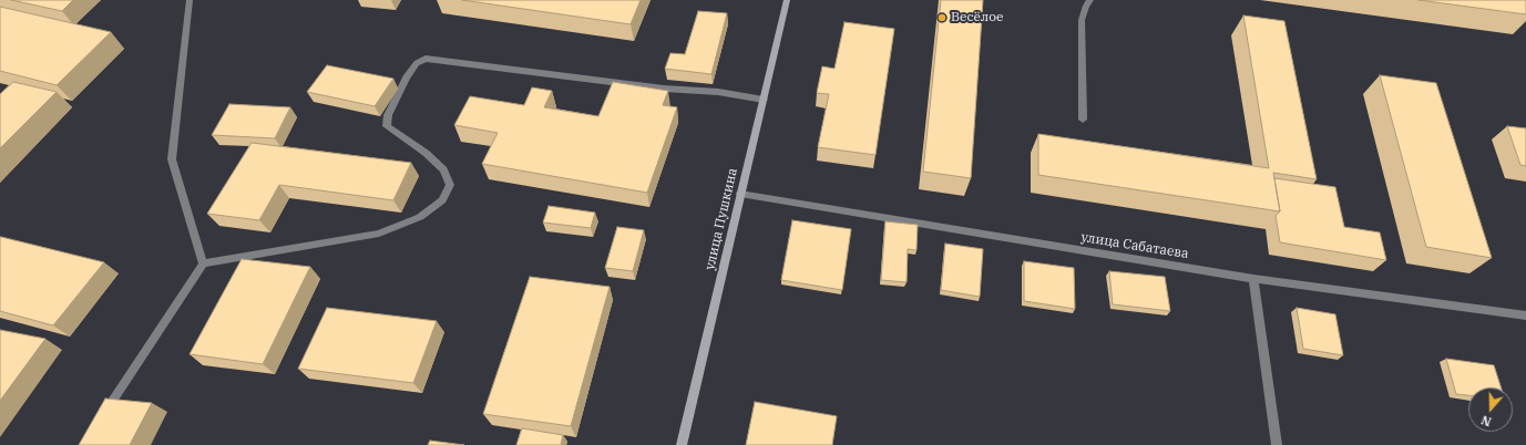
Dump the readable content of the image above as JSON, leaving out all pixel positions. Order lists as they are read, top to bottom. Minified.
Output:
{"streets":{"street":["улица Пушкина","улица Сабатаева"]},"crossings":[["улица Пушкина","улица Сабатаева"]],"places":["Весёлое"],"north":"bottom"}
